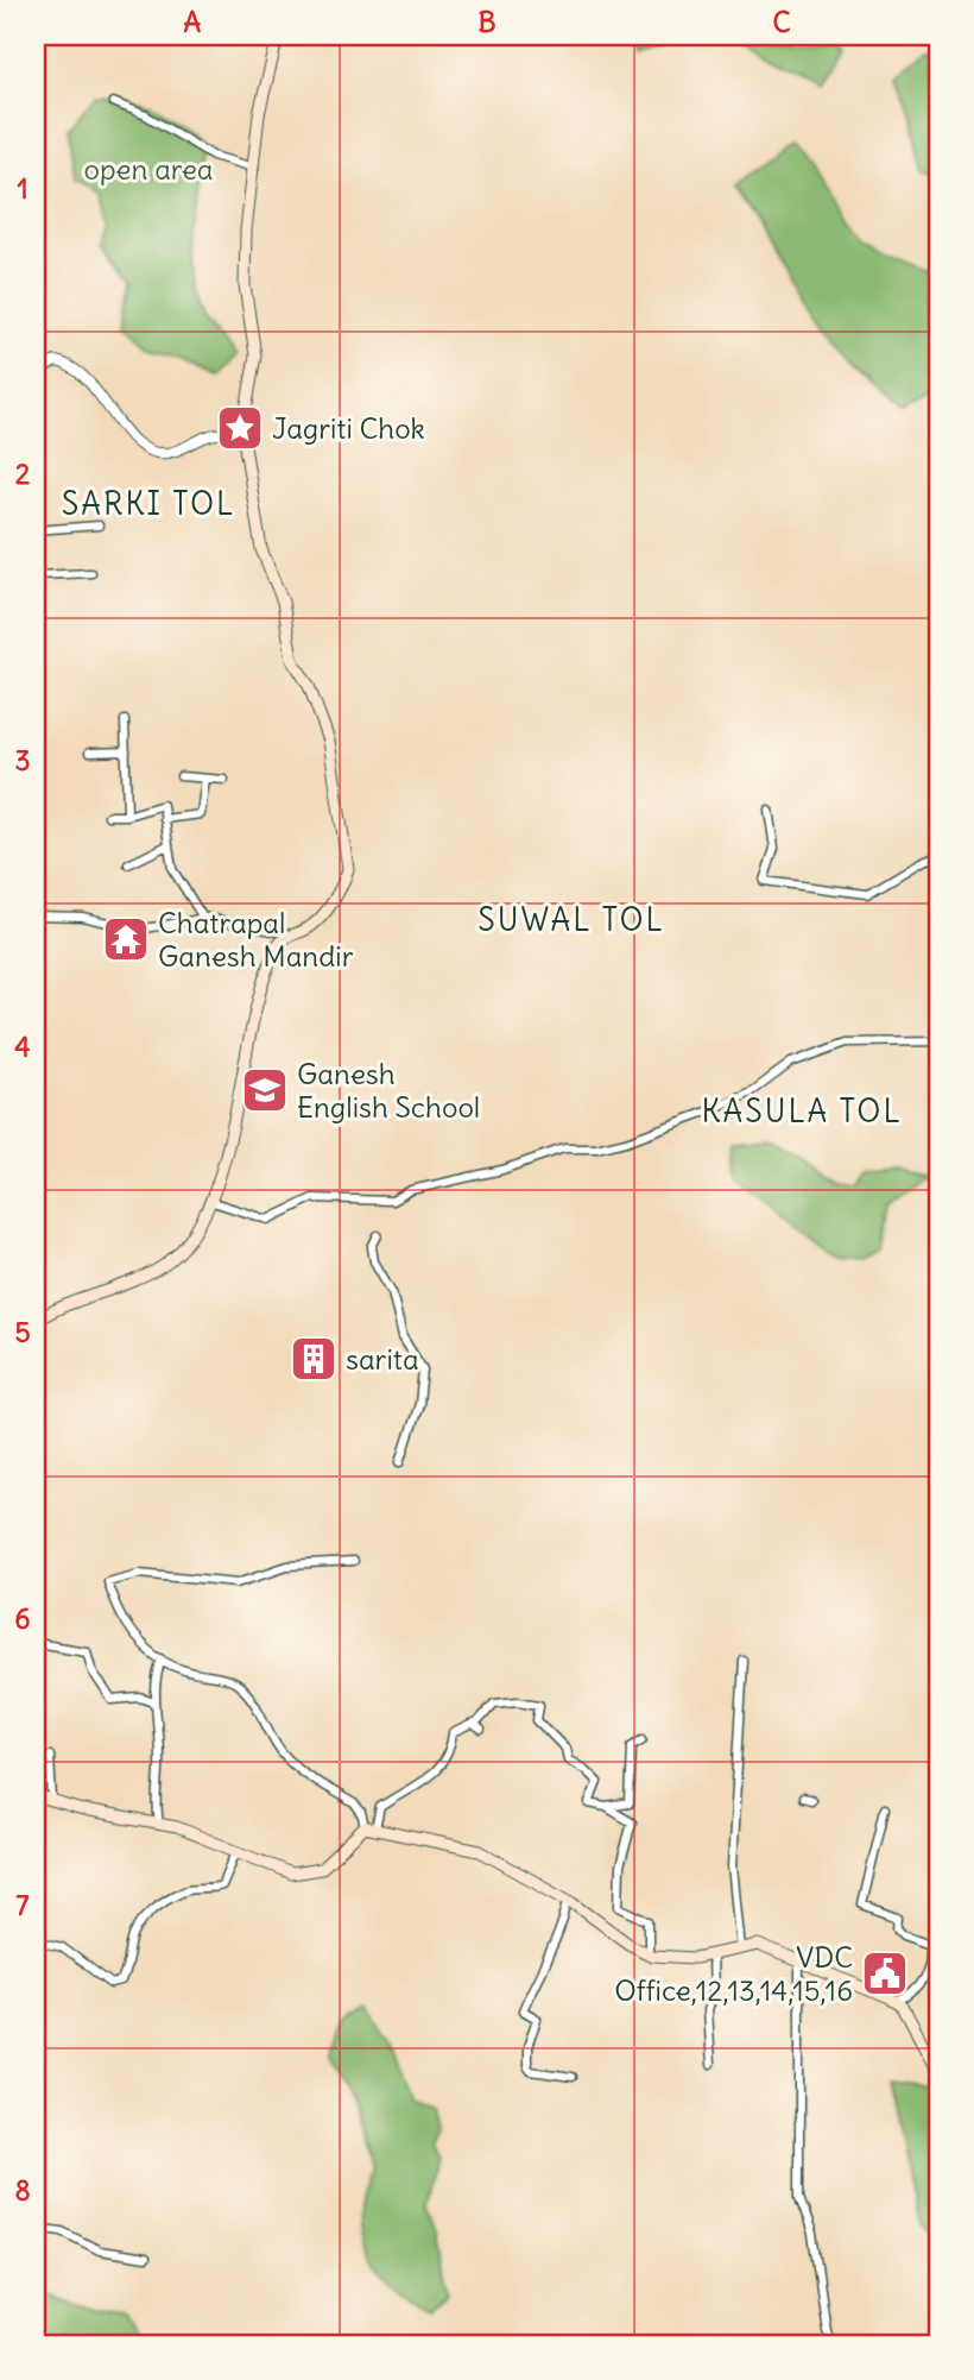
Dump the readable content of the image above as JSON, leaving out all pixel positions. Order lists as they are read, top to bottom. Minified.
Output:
{"districts":["SARKI TOL","SUWAL TOL","KASULA TOL"],"parks":["open area"],"places":{"place":["Jagriti Chok"],"temple":["Chatrapal Ganesh Mandir"],"school or university":["Ganesh English School"],"building":["sarita"],"public building":["VDC Office,12,13,14,15,16"]},"grid":{"columns":["A","B","C"],"rows":["1","2","3","4","5","6","7","8"]}}
